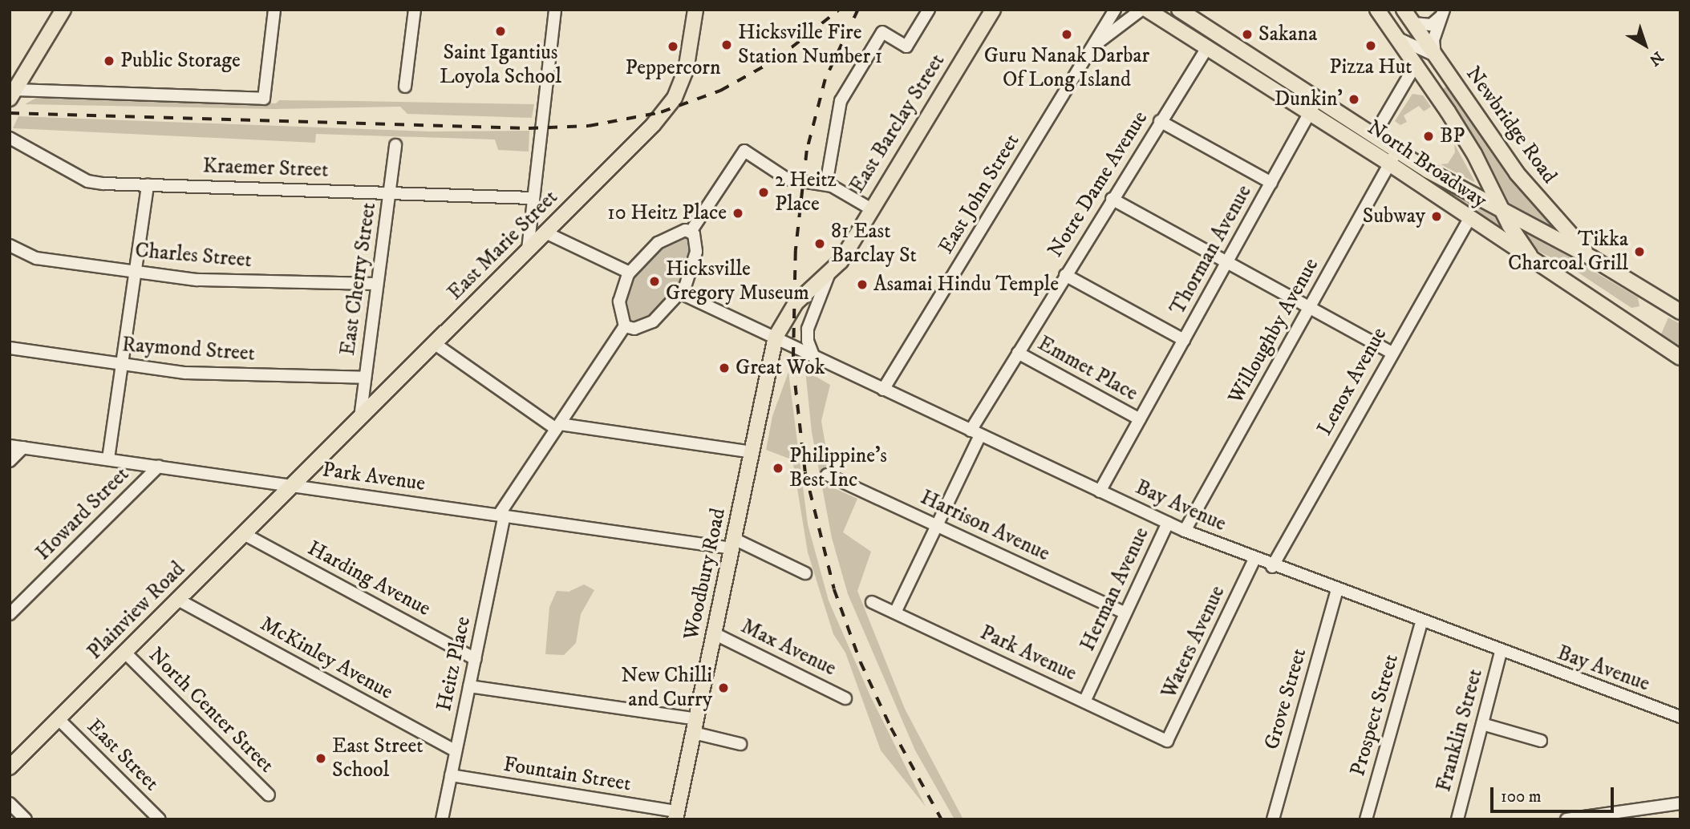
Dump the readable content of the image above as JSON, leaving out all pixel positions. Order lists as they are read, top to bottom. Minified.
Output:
{"streets":{"main road":["East Barclay Street","Newbridge Road","North Broadway","East Marie Street","Woodbury Road","Plainview Road"],"street":["Kraemer Street","Notre Dame Avenue","East John Street","Thorman Avenue","Charles Street","East Cherry Street","Willoughby Avenue","Raymond Street","Emmet Place","Lenox Avenue","Park Avenue","Bay Avenue","Howard Street","Harrison Avenue","Harding Avenue","Herman Avenue","Waters Avenue","Max Avenue","McKinley Avenue","Heitz Place","Grove Street","North Center Street","Prospect Street","Franklin Street","East Street","Fountain Street"]},"crossings":[["East Barclay Street","Bay Avenue"],["East Barclay Street","Woodbury Road"],["Newbridge Road","North Broadway"],["North Broadway","Notre Dame Avenue"],["North Broadway","Thorman Avenue"],["North Broadway","Willoughby Avenue"],["North Broadway","Lenox Avenue"],["Kraemer Street","East Cherry Street"],["Notre Dame Avenue","Emmet Place"],["Notre Dame Avenue","Park Avenue"],["Notre Dame Avenue","Bay Avenue"],["Notre Dame Avenue","Harrison Avenue"],["East John Street","Bay Avenue"],["East Marie Street","East Cherry Street"],["East Marie Street","Park Avenue"],["East Marie Street","Plainview Road"],["Thorman Avenue","Emmet Place"],["Thorman Avenue","Bay Avenue"],["Charles Street","East Cherry Street"],["East Cherry Street","Raymond Street"],["Willoughby Avenue","Bay Avenue"],["Lenox Avenue","Bay Avenue"],["Park Avenue","Howard Street"],["Park Avenue","Woodbury Road"],["Park Avenue","Herman Avenue"],["Park Avenue","Plainview Road"],["Park Avenue","Waters Avenue"],["Park Avenue","Heitz Place"],["Bay Avenue","Woodbury Road"],["Bay Avenue","Herman Avenue"],["Bay Avenue","Waters Avenue"],["Bay Avenue","Grove Street"],["Bay Avenue","Prospect Street"],["Bay Avenue","Franklin Street"],["Harrison Avenue","Herman Avenue"],["Woodbury Road","Max Avenue"],["Woodbury Road","Fountain Street"],["Harding Avenue","Plainview Road"],["Harding Avenue","Heitz Place"],["Plainview Road","McKinley Avenue"],["Plainview Road","North Center Street"],["Plainview Road","East Street"],["McKinley Avenue","Heitz Place"],["Heitz Place","Fountain Street"]],"places":["Saint Igantius Loyola School","Guru Nanak Darbar Of Long Island","Sakana","Hicksville Fire Station Number 1","Pizza Hut","Peppercorn","Public Storage","Dunkin'","BP","2 Heitz Place","10 Heitz Place","Subway","81 East Barclay St","Tikka Charcoal Grill","Hicksville Gregory Museum","Asamai Hindu Temple","Great Wok","Philippine's Best Inc","New Chilli and Curry","East Street School"],"scale_bar":"100 m","north":"bottom right"}
